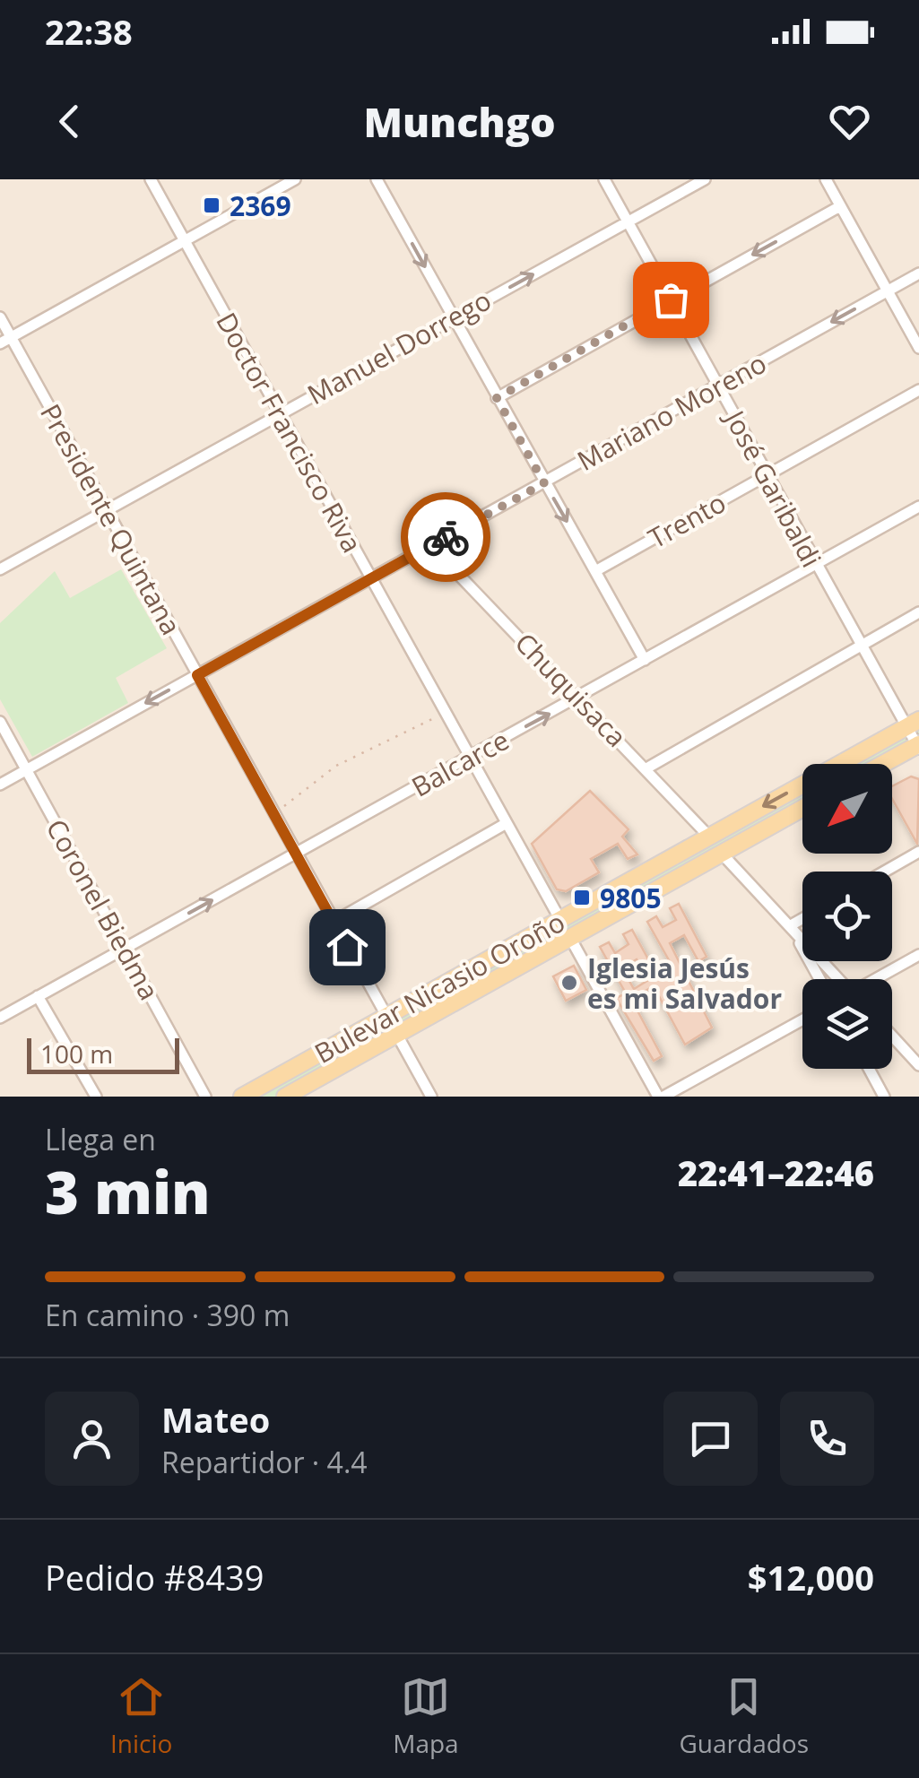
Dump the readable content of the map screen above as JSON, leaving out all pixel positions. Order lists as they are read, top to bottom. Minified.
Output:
{"streets":{"main road":["Bulevar Nicasio Oroño"],"street":["Manuel Dorrego","Mariano Moreno","Doctor Francisco Riva","José Garibaldi","Presidente Quintana","Trento","Chuquisaca","Balcarce","Coronel Biedma"]},"crossings":[["Manuel Dorrego","Doctor Francisco Riva"],["Manuel Dorrego","José Garibaldi"],["Manuel Dorrego","Presidente Quintana"],["Mariano Moreno","Doctor Francisco Riva"],["Mariano Moreno","José Garibaldi"],["Mariano Moreno","Presidente Quintana"],["Mariano Moreno","Chuquisaca"],["Mariano Moreno","Coronel Biedma"],["Doctor Francisco Riva","Balcarce"],["Doctor Francisco Riva","Bulevar Nicasio Oroño"],["José Garibaldi","Trento"],["José Garibaldi","Balcarce"],["José Garibaldi","Bulevar Nicasio Oroño"],["Presidente Quintana","Balcarce"],["Presidente Quintana","Bulevar Nicasio Oroño"],["Chuquisaca","Balcarce"],["Chuquisaca","Bulevar Nicasio Oroño"],["Balcarce","Coronel Biedma"]],"one_way":["Mariano Moreno"],"places":{"transit":["2369","9805"],"other":["Iglesia Jesús es mi Salvador"]},"scale_bar":"100 m","north":"bottom left","page":{"status":"22:38","header":"Munchgo","scale":"100 m","heading":["3 min","Llega en","22:41–22:46"],"panel":["Mateo","Repartidor · 4.4","Pedido #8439","$12,000"],"bar":"En camino · 390 m","tabs":["Inicio","Mapa","Guardados"]}}
